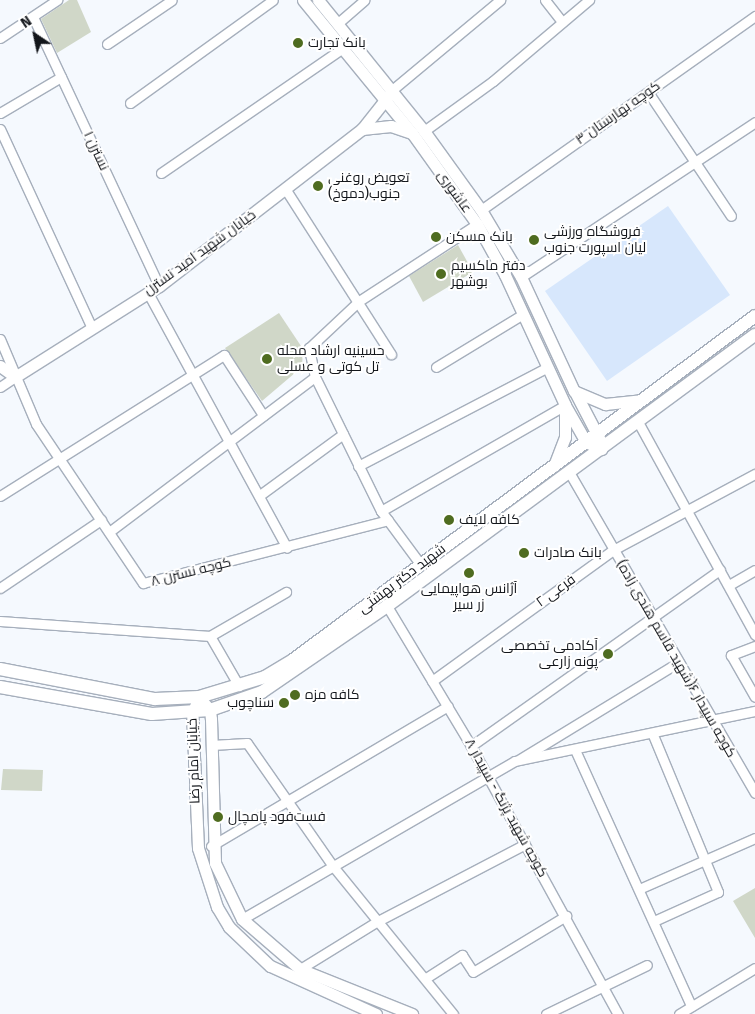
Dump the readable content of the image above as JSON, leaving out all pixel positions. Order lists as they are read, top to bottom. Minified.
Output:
{"streets":{"main road":["شهید دکتر بهشتی"],"street":["کوچه بهارستان ۳","نسترن ۱","عاشوری","خیابان شهید امید نسترن","کوچه نسترن ۸","فرعی ۲","کوچه سپیدار ۶(شهید قاسم هندی زاده)","خیابان امام رضا","کوچه شهید پژنگ - سپیدار ۸"]},"crossings":[["کوچه بهارستان ۳","عاشوری"],["نسترن ۱","خیابان شهید امید نسترن"],["عاشوری","خیابان شهید امید نسترن"],["عاشوری","شهید دکتر بهشتی"],["خیابان شهید امید نسترن","کوچه نسترن ۸"],["شهید دکتر بهشتی","کوچه سپیدار ۶(شهید قاسم هندی زاده)"],["شهید دکتر بهشتی","خیابان امام رضا"],["شهید دکتر بهشتی","کوچه شهید پژنگ - سپیدار ۸"],["فرعی ۲","کوچه سپیدار ۶(شهید قاسم هندی زاده)"],["فرعی ۲","کوچه شهید پژنگ - سپیدار ۸"]],"places":["بانک تجارت","تعويض روغنی جنوب(دموخ)","بانک مسکن","فروشگاه ورزشی لیان اسپورت جنوب","دفتر ماکسیم بوشهر","حسینیه ارشاد محله تل کوتی و عسلی","کافه لایف","بانک صادرات","آژانس هواپیمایی زر سیر","آکادمی تخصصی پونه زارعی","کافه مزه","سناچوب","فست‌فود پامچال"],"north":"top left"}
